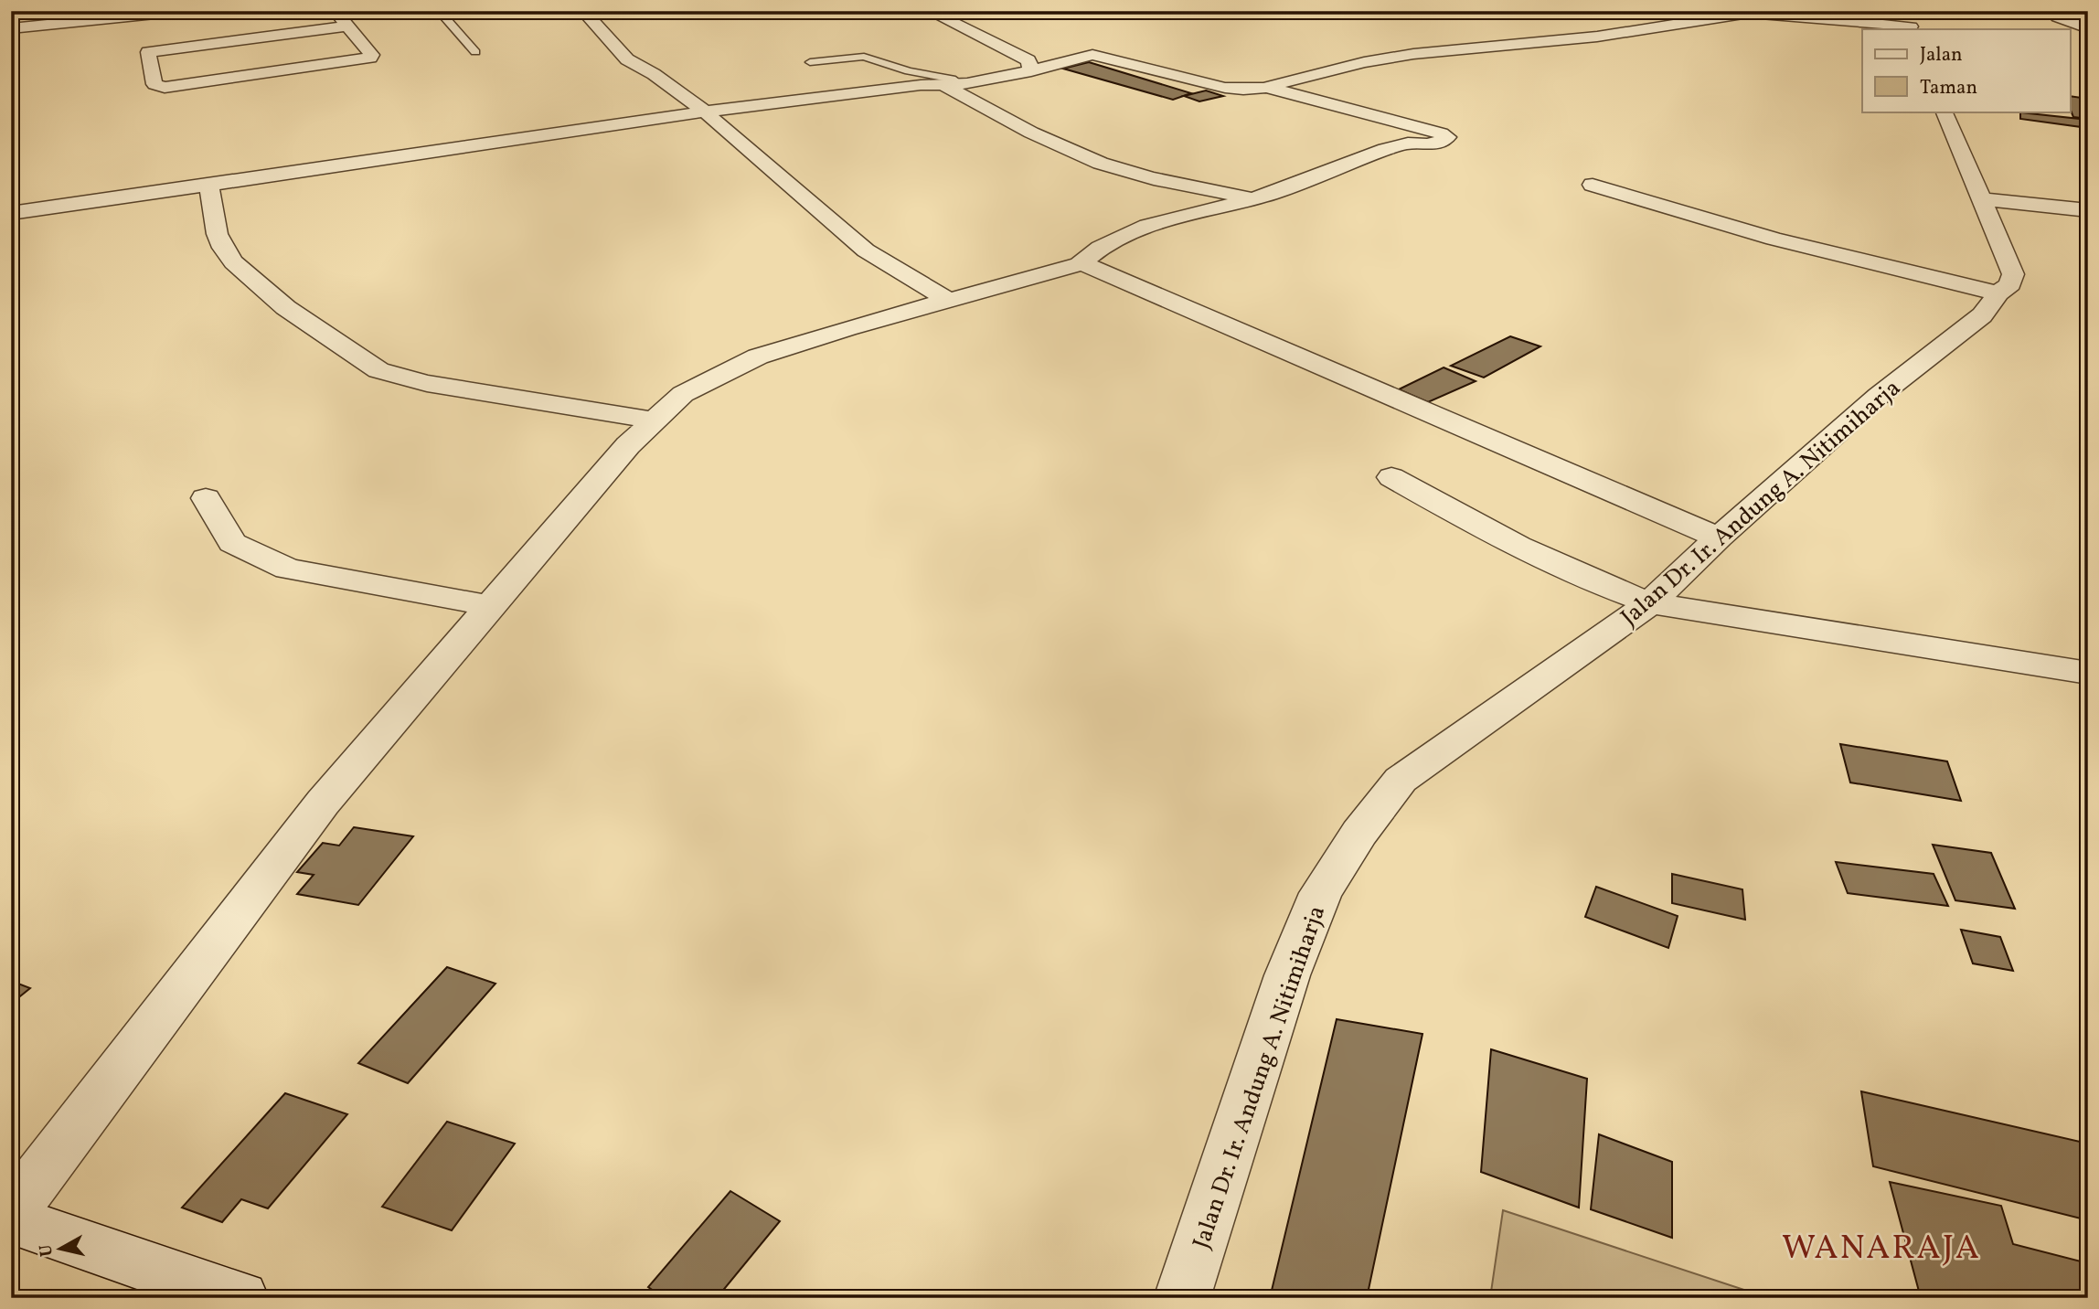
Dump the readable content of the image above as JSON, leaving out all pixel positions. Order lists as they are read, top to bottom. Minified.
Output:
{"streets":{"street":["Jalan Dr. Ir. Andung A. Nitimiharja"]},"districts":["WANARAJA"],"legend":["Jalan","Taman"],"north":"left"}
